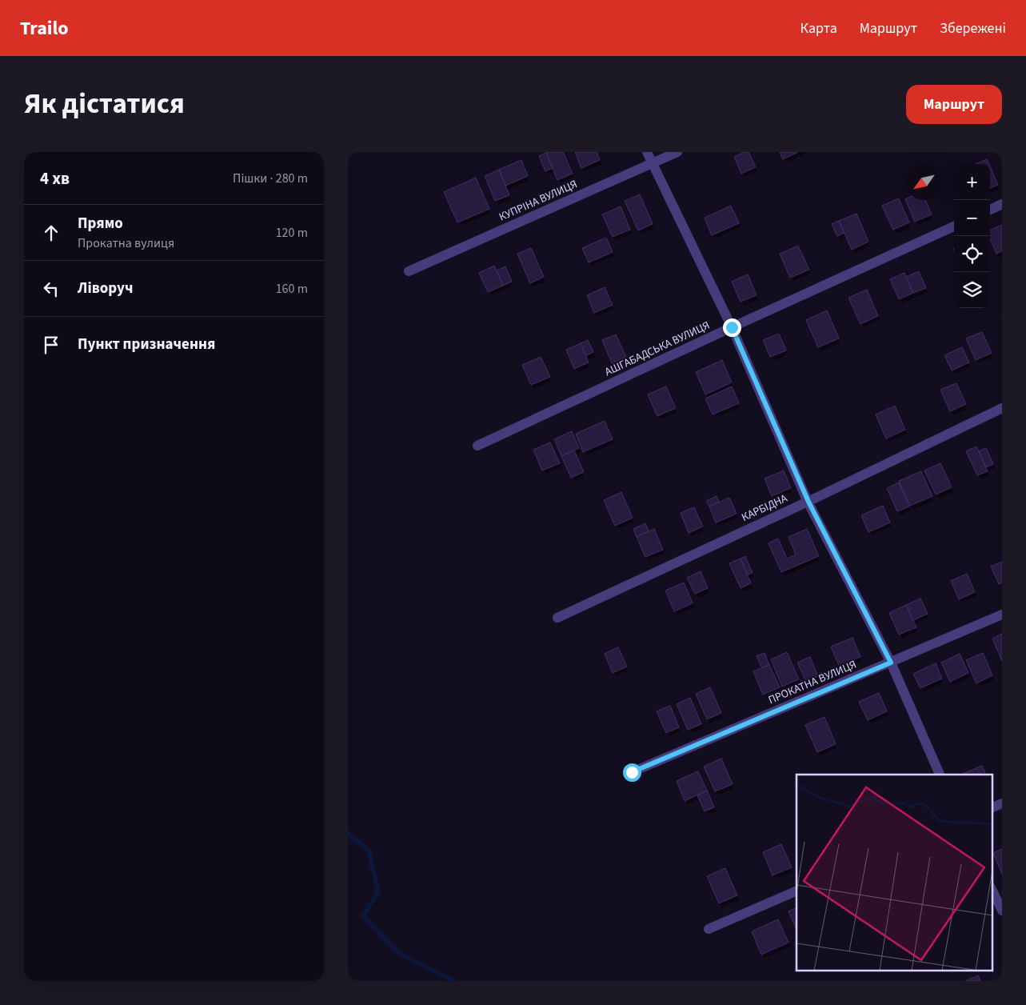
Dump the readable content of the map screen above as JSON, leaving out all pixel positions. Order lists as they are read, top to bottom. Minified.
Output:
{"streets":{"street":["КУПРІНА ВУЛИЦЯ","АШГАБАДСЬКА ВУЛИЦЯ","КАРБІДНА","ПРОКАТНА ВУЛИЦЯ"]},"north":"bottom left","page":{"header":"Trailo","nav":["Карта","Маршрут","Збережені"],"title":"Як дістатися","buttons":"Маршрут","heading":["4 хв","Пішки · 280 m"],"map_buttons":["+","−"],"list":[["Прямо","Прокатна вулиця","120 m"],["Ліворуч","160 m"],"Пункт призначення"]}}
